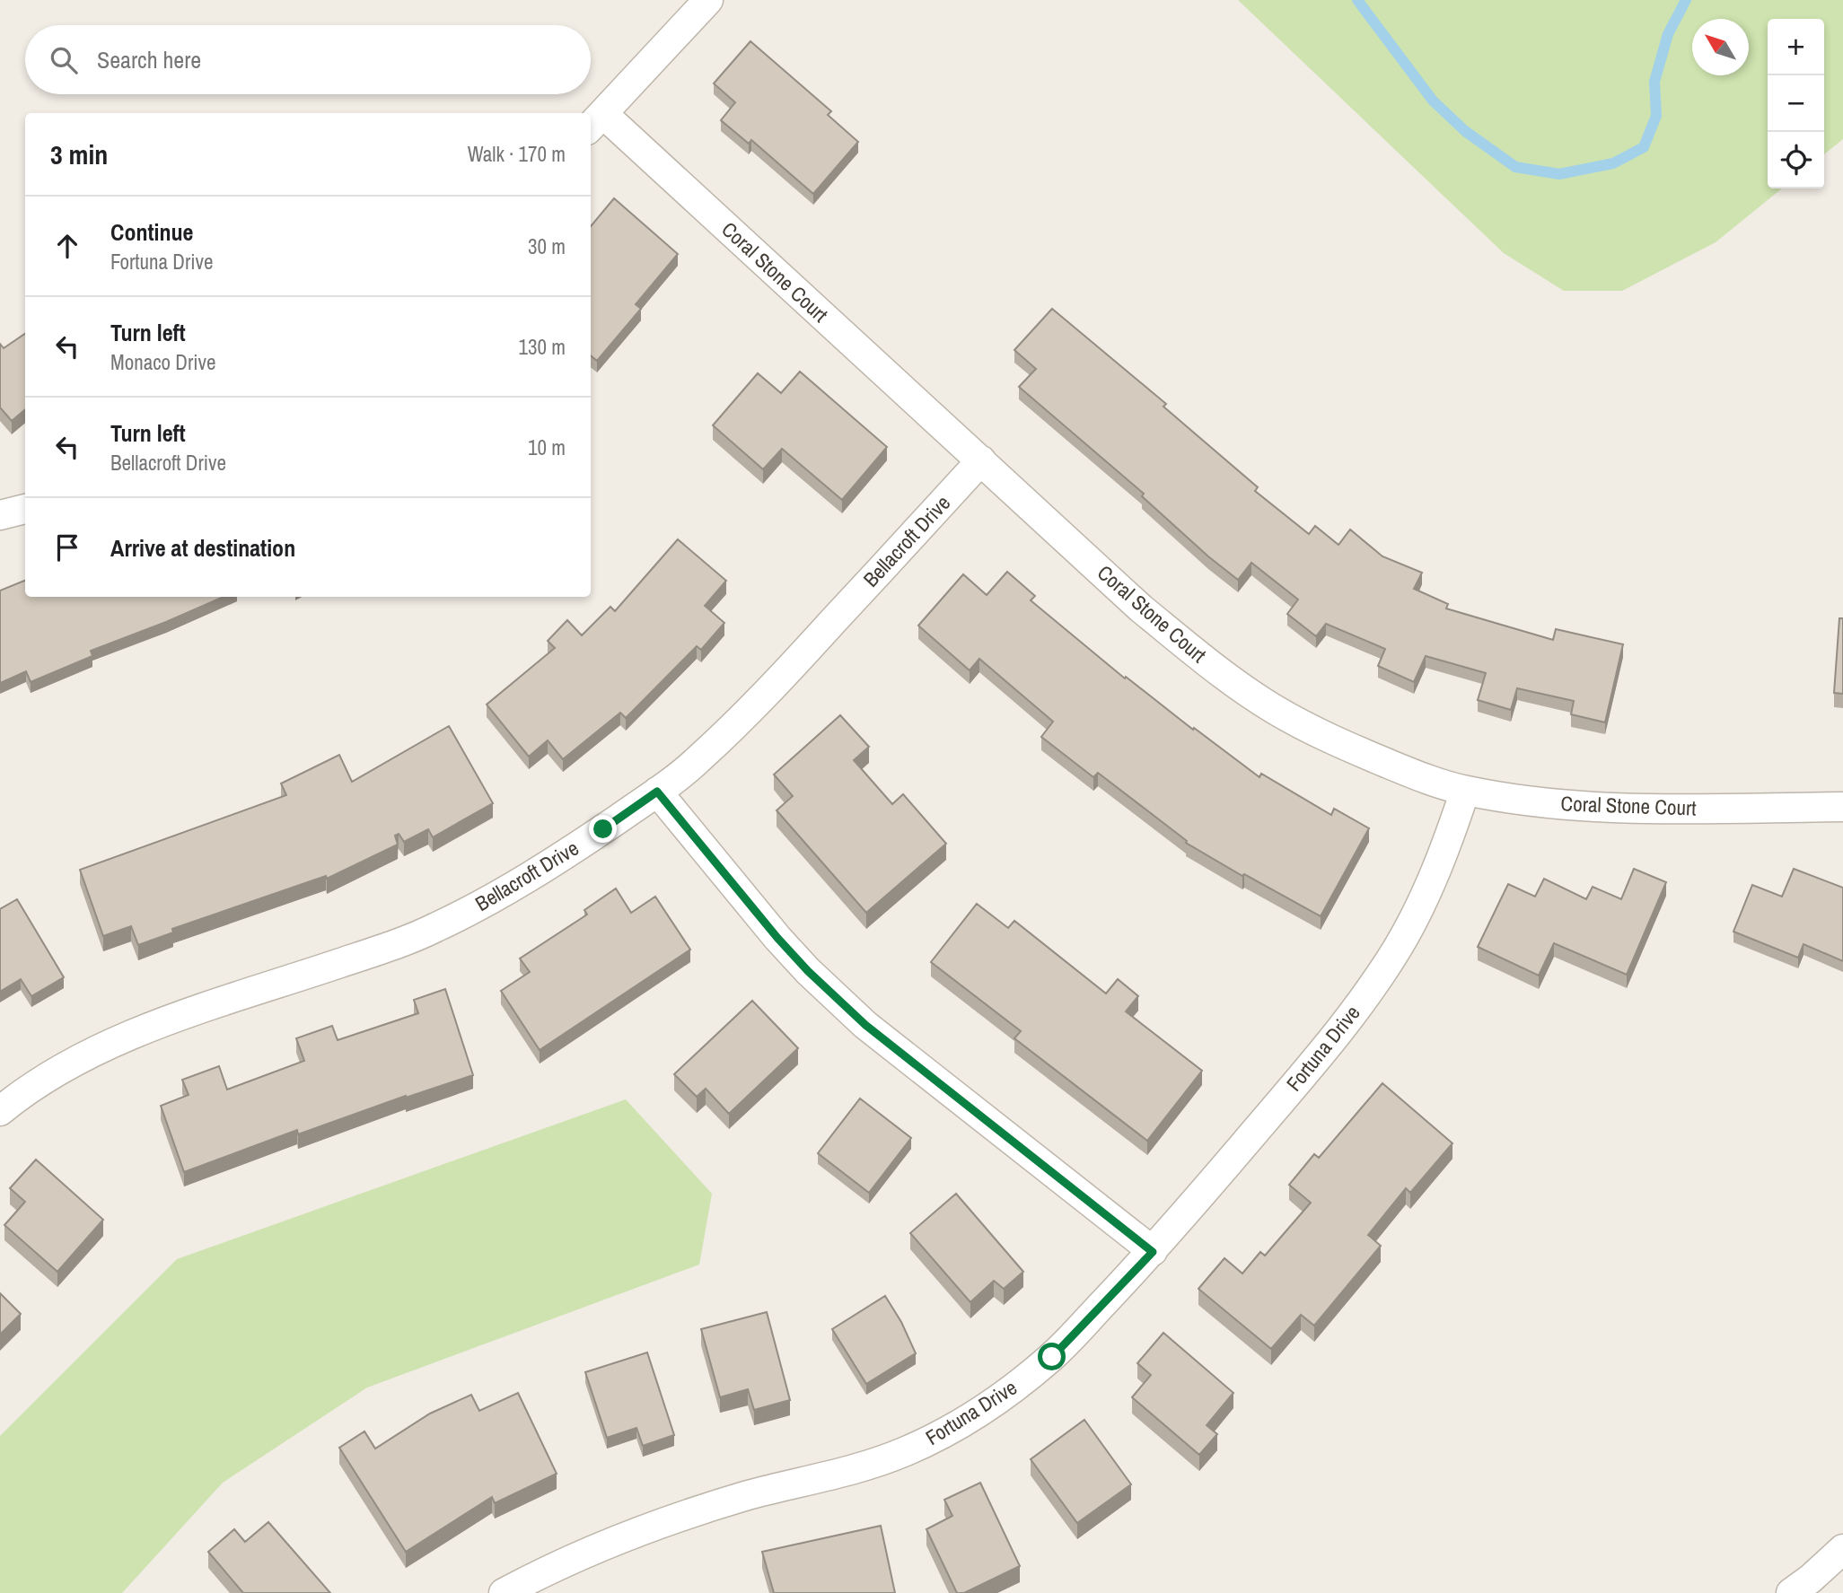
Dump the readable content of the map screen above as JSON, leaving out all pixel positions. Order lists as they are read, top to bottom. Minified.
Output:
{"streets":{"street":["Coral Stone Court","Bellacroft Drive","Fortuna Drive"]},"crossings":[["Coral Stone Court","Bellacroft Drive"],["Coral Stone Court","Fortuna Drive"]],"north":"top left","page":{"map_buttons":["+","−"],"search":"Search here","heading":["3 min","Walk · 170 m"],"list":[["Continue","Fortuna Drive","30 m"],["Turn left","Monaco Drive","130 m"],["Turn left","Bellacroft Drive","10 m"],"Arrive at destination"]}}
